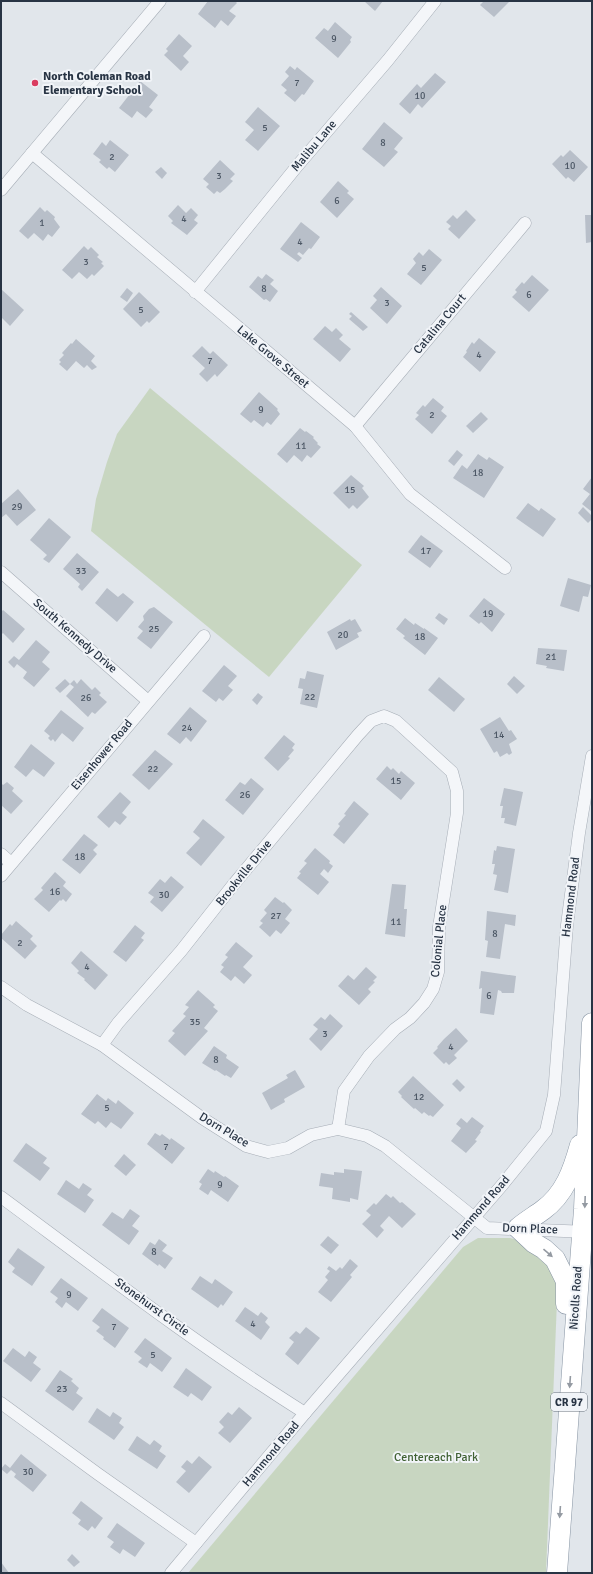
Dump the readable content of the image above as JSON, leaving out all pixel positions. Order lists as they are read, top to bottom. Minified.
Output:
{"streets":{"highway":["Nicolls Road","CR 97"],"street":["Malibu Lane","Catalina Court","Lake Grove Street","South Kennedy Drive","Eisenhower Road","Brookville Drive","Hammond Road","Colonial Place","Dorn Place","Stonehurst Circle"]},"crossings":[["Malibu Lane","Lake Grove Street"],["Catalina Court","Lake Grove Street"],["South Kennedy Drive","Eisenhower Road"],["Brookville Drive","Colonial Place"],["Brookville Drive","Dorn Place"],["Hammond Road","Dorn Place"],["Hammond Road","Stonehurst Circle"],["Colonial Place","Dorn Place"],["Dorn Place","Nicolls Road"]],"one_way":["Nicolls Road"],"parks":["Centereach Park"],"places":["North Coleman Road Elementary School"],"house_numbers":["9","7","10","5","8","2","10","3","6","4","1","4","3","5","8","6","3","5","4","7","9","2","11","18","15","29","17","33","19","25","20","18","21","22","26","24","14","22","15","26","18","16","30","27","11","8","2","4","6","35","3","4","8","12","5","7","9","8","9","4","7","5","23","30"]}
